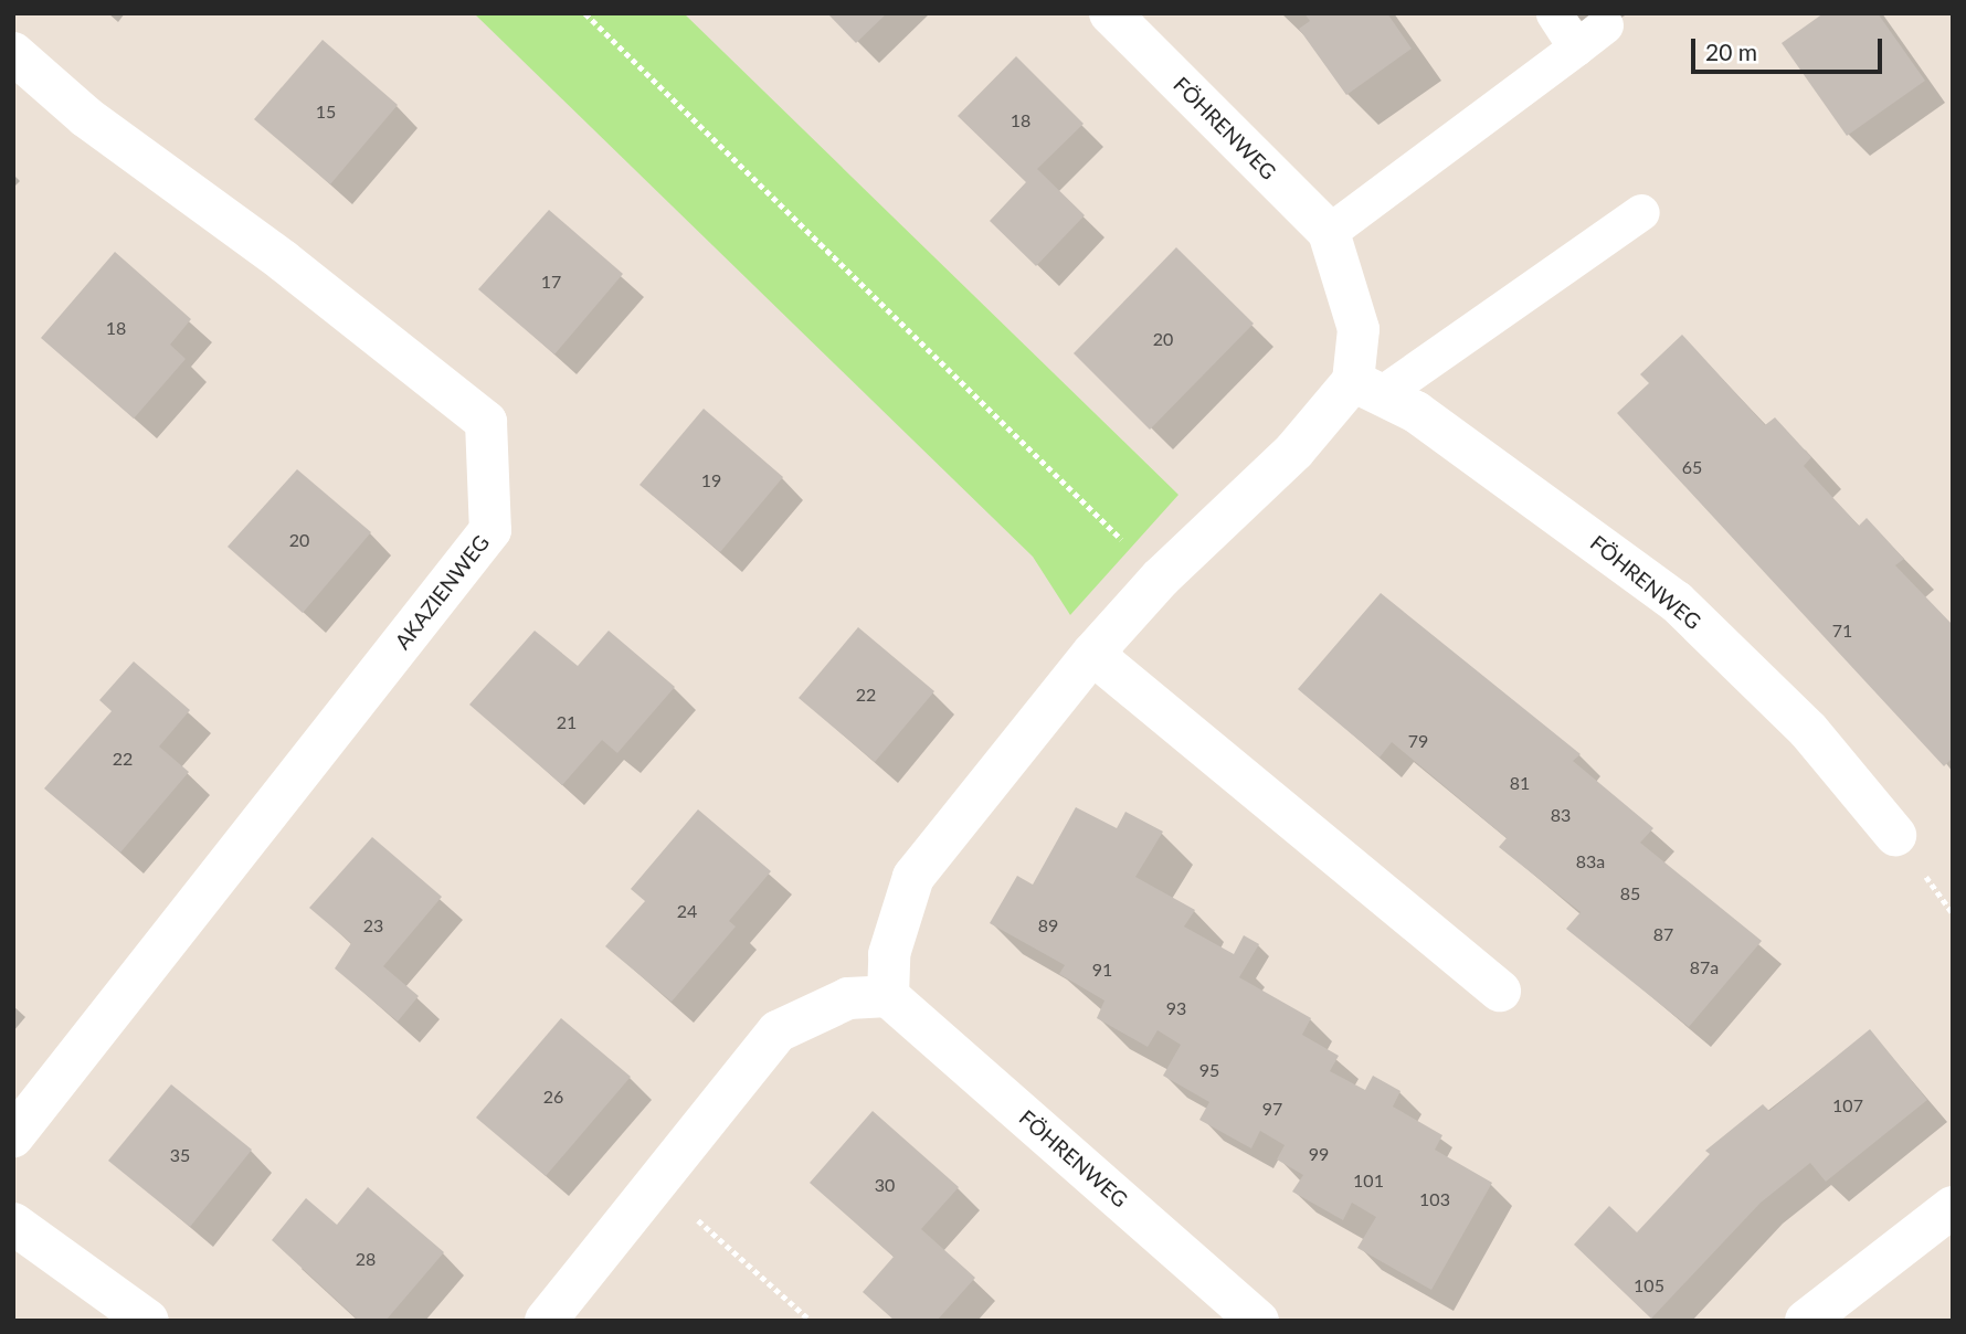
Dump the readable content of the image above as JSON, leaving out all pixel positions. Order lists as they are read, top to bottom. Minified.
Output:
{"streets":{"street":["FÖHRENWEG","AKAZIENWEG"]},"house_numbers":["15","18","17","18","20","65","19","20","71","22","21","79","22","81","83","83a","85","24","23","89","87","87a","91","93","95","26","107","97","99","35","101","30","103","28","105"],"scale_bar":"20 m"}
